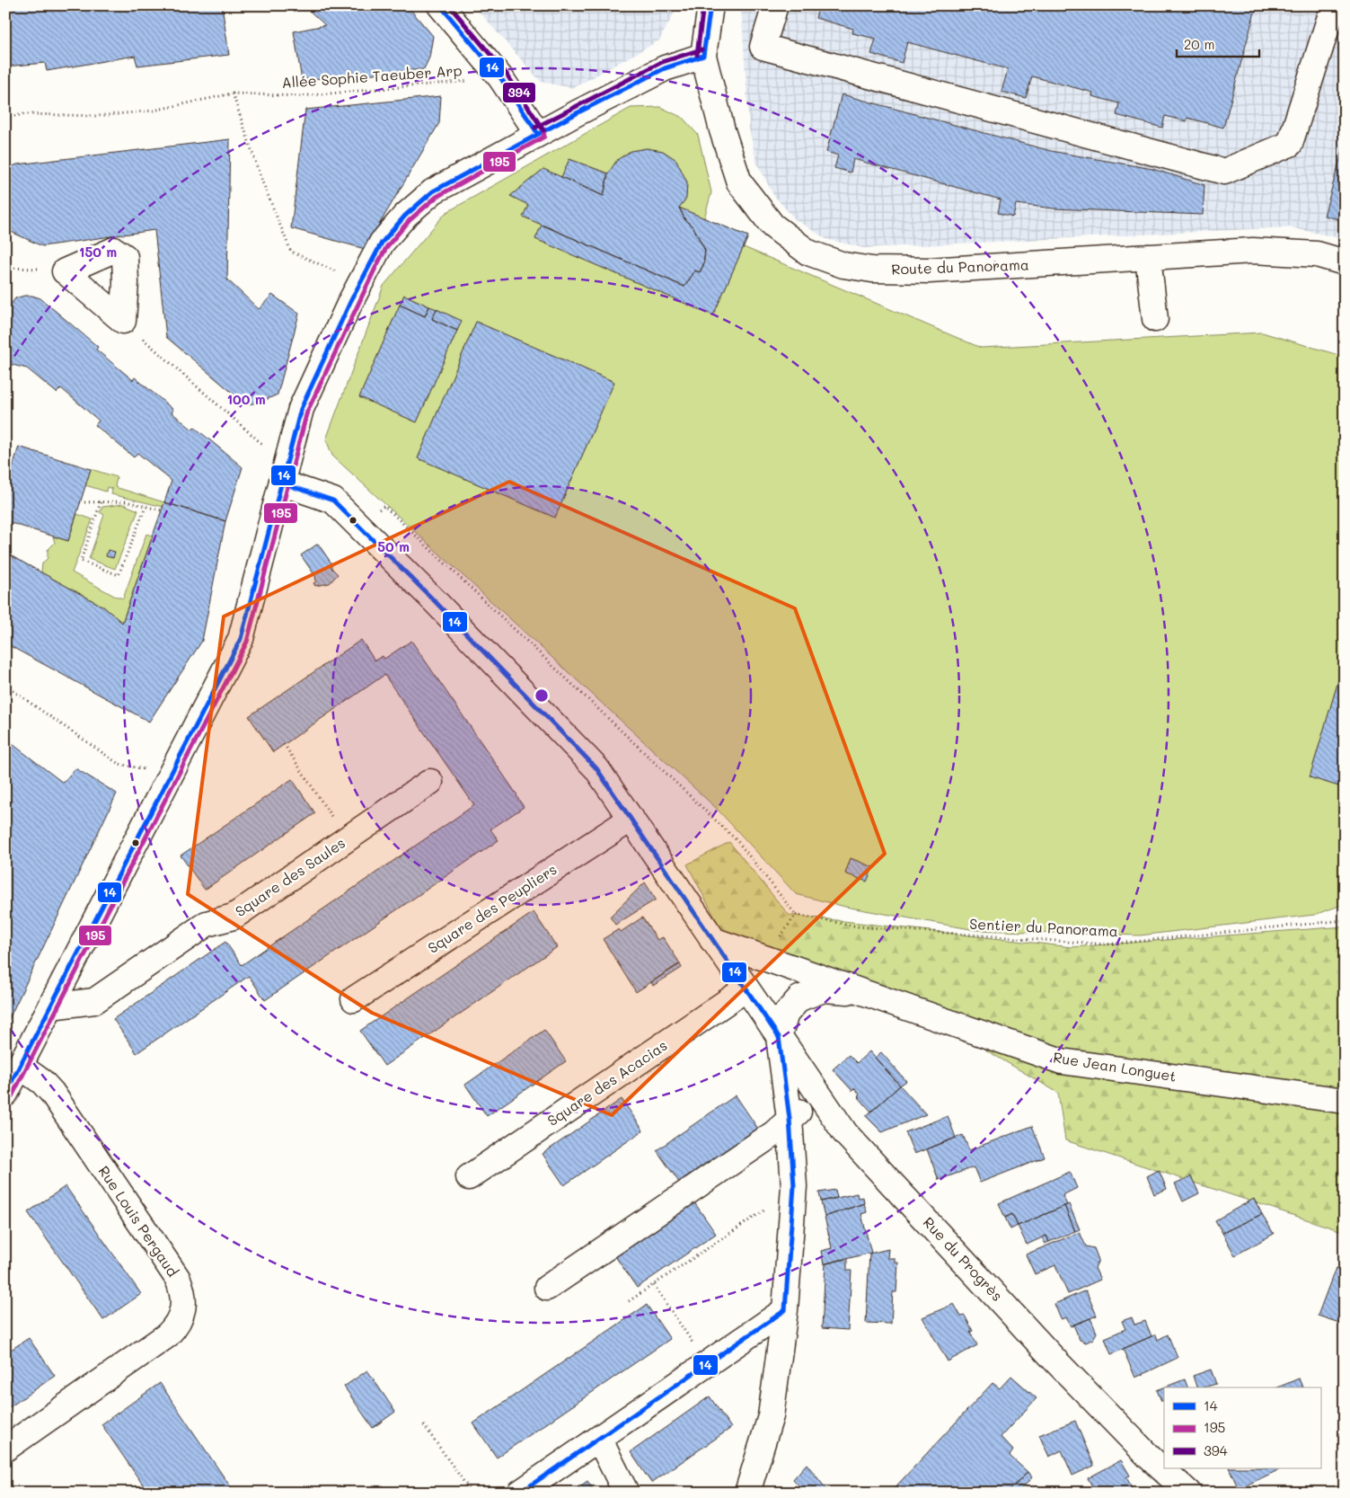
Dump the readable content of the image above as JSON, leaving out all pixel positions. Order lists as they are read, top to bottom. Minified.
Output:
{"streets":{"street":["Route du Panorama","Square des Saules","Square des Peupliers","Rue Jean Longuet","Square des Acacias","Rue Louis Pergaud","Rue du Progrès"],"path":["Allée Sophie Taeuber Arp","Sentier du Panorama"]},"crossings":[["Rue Jean Longuet","Square des Acacias"],["Square des Acacias","Rue du Progrès"]],"lines":["transit line 14","transit line 195","transit line 394"],"legend":["14","195","394"],"scale_bar":"20 m","rings":["150 m","100 m","50 m"]}
